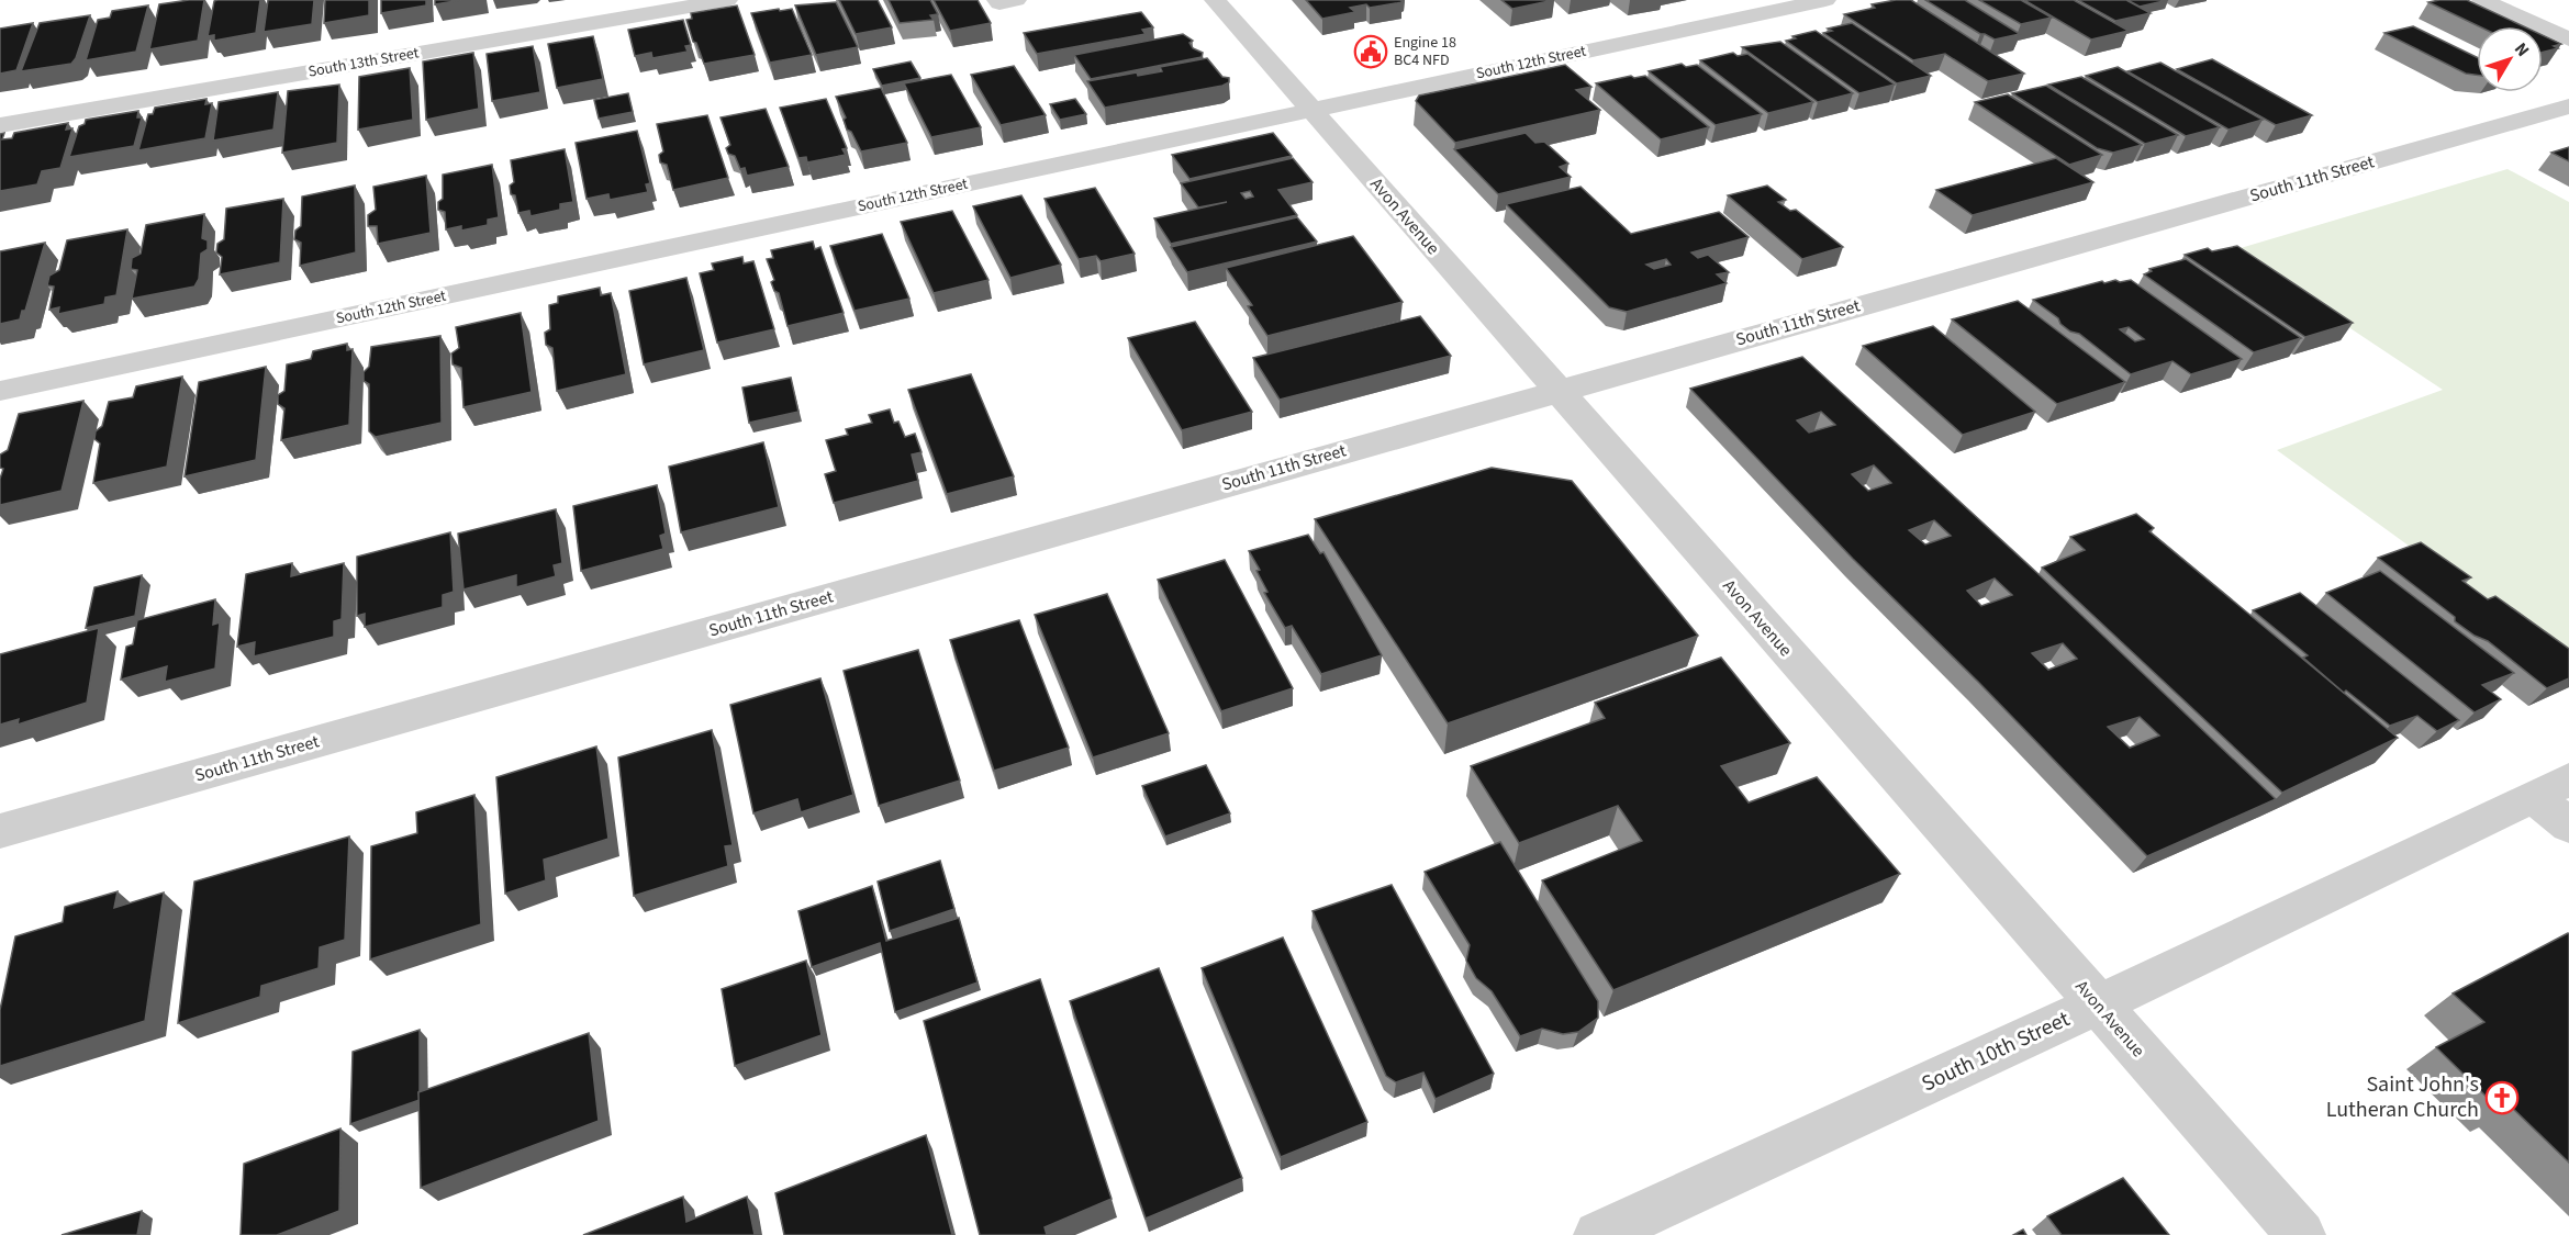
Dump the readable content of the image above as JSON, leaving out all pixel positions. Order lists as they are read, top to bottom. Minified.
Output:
{"streets":{"street":["South 13th Street","South 12th Street","South 11th Street","Avon Avenue","South 10th Street"]},"crossings":[["South 12th Street","Avon Avenue"],["South 11th Street","Avon Avenue"],["Avon Avenue","South 10th Street"]],"places":{"public building":["Engine 18 BC4 NFD"],"church":["Saint John's Lutheran Church"]},"north":"top right"}
